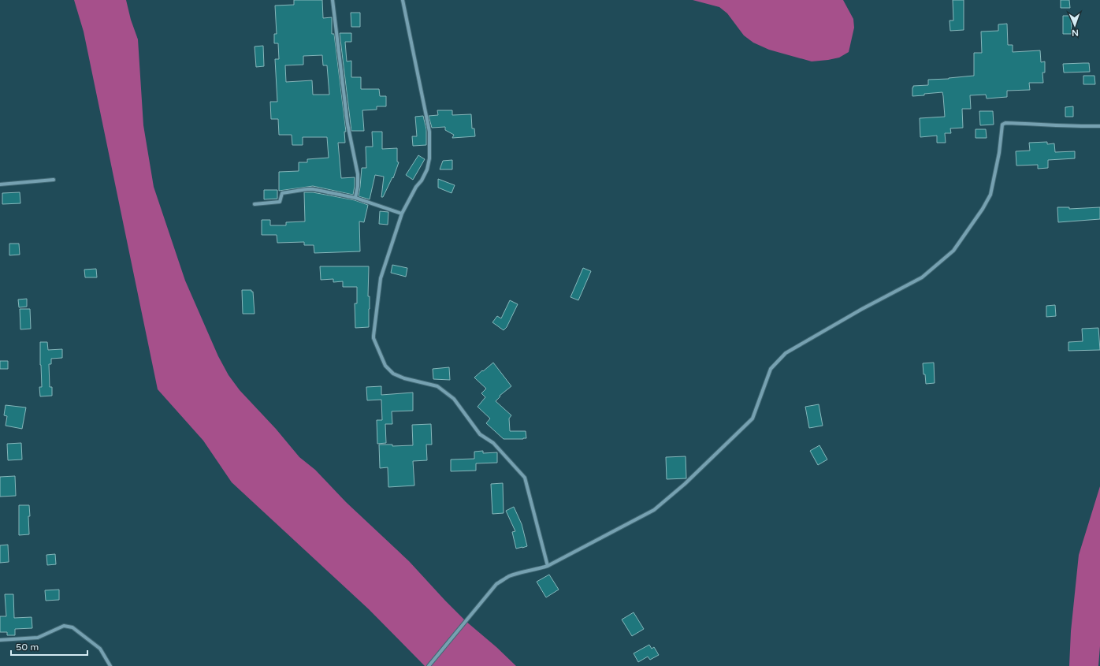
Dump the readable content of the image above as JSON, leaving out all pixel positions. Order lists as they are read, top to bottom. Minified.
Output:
{"scale_bar":"50 m","north":"bottom"}
